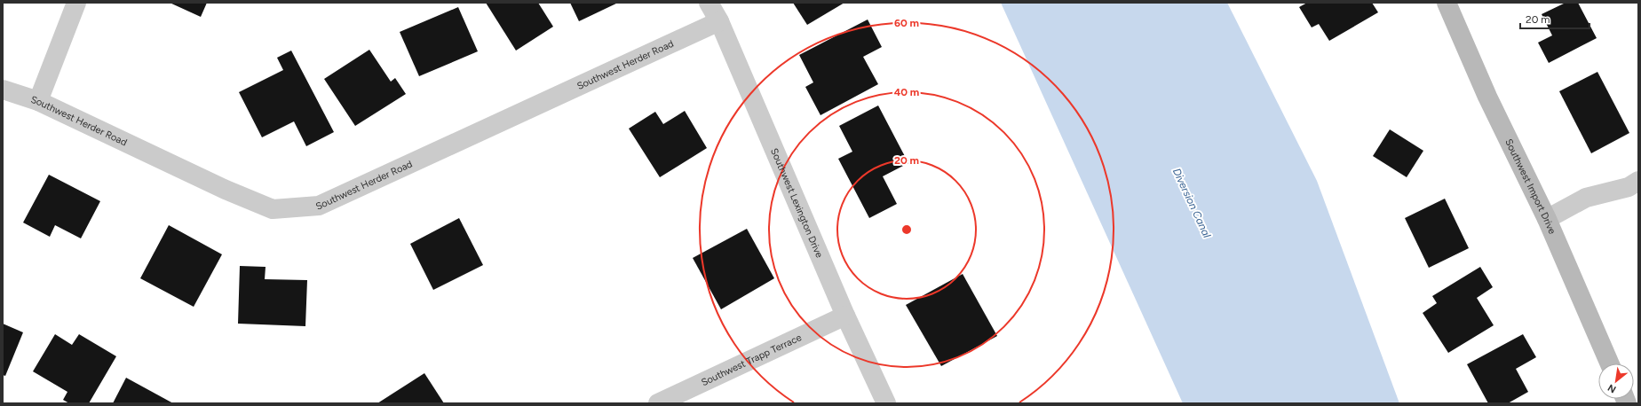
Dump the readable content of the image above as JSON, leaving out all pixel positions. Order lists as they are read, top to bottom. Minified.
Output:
{"streets":{"street":["Southwest Herder Road","Southwest Import Drive","Southwest Lexington Drive","Southwest Trapp Terrace"]},"crossings":[["Southwest Herder Road","Southwest Lexington Drive"],["Southwest Lexington Drive","Southwest Trapp Terrace"]],"water":["Diversion Canal"],"scale_bar":"20 m","north":"bottom left","rings":["60 m","40 m","20 m"]}
